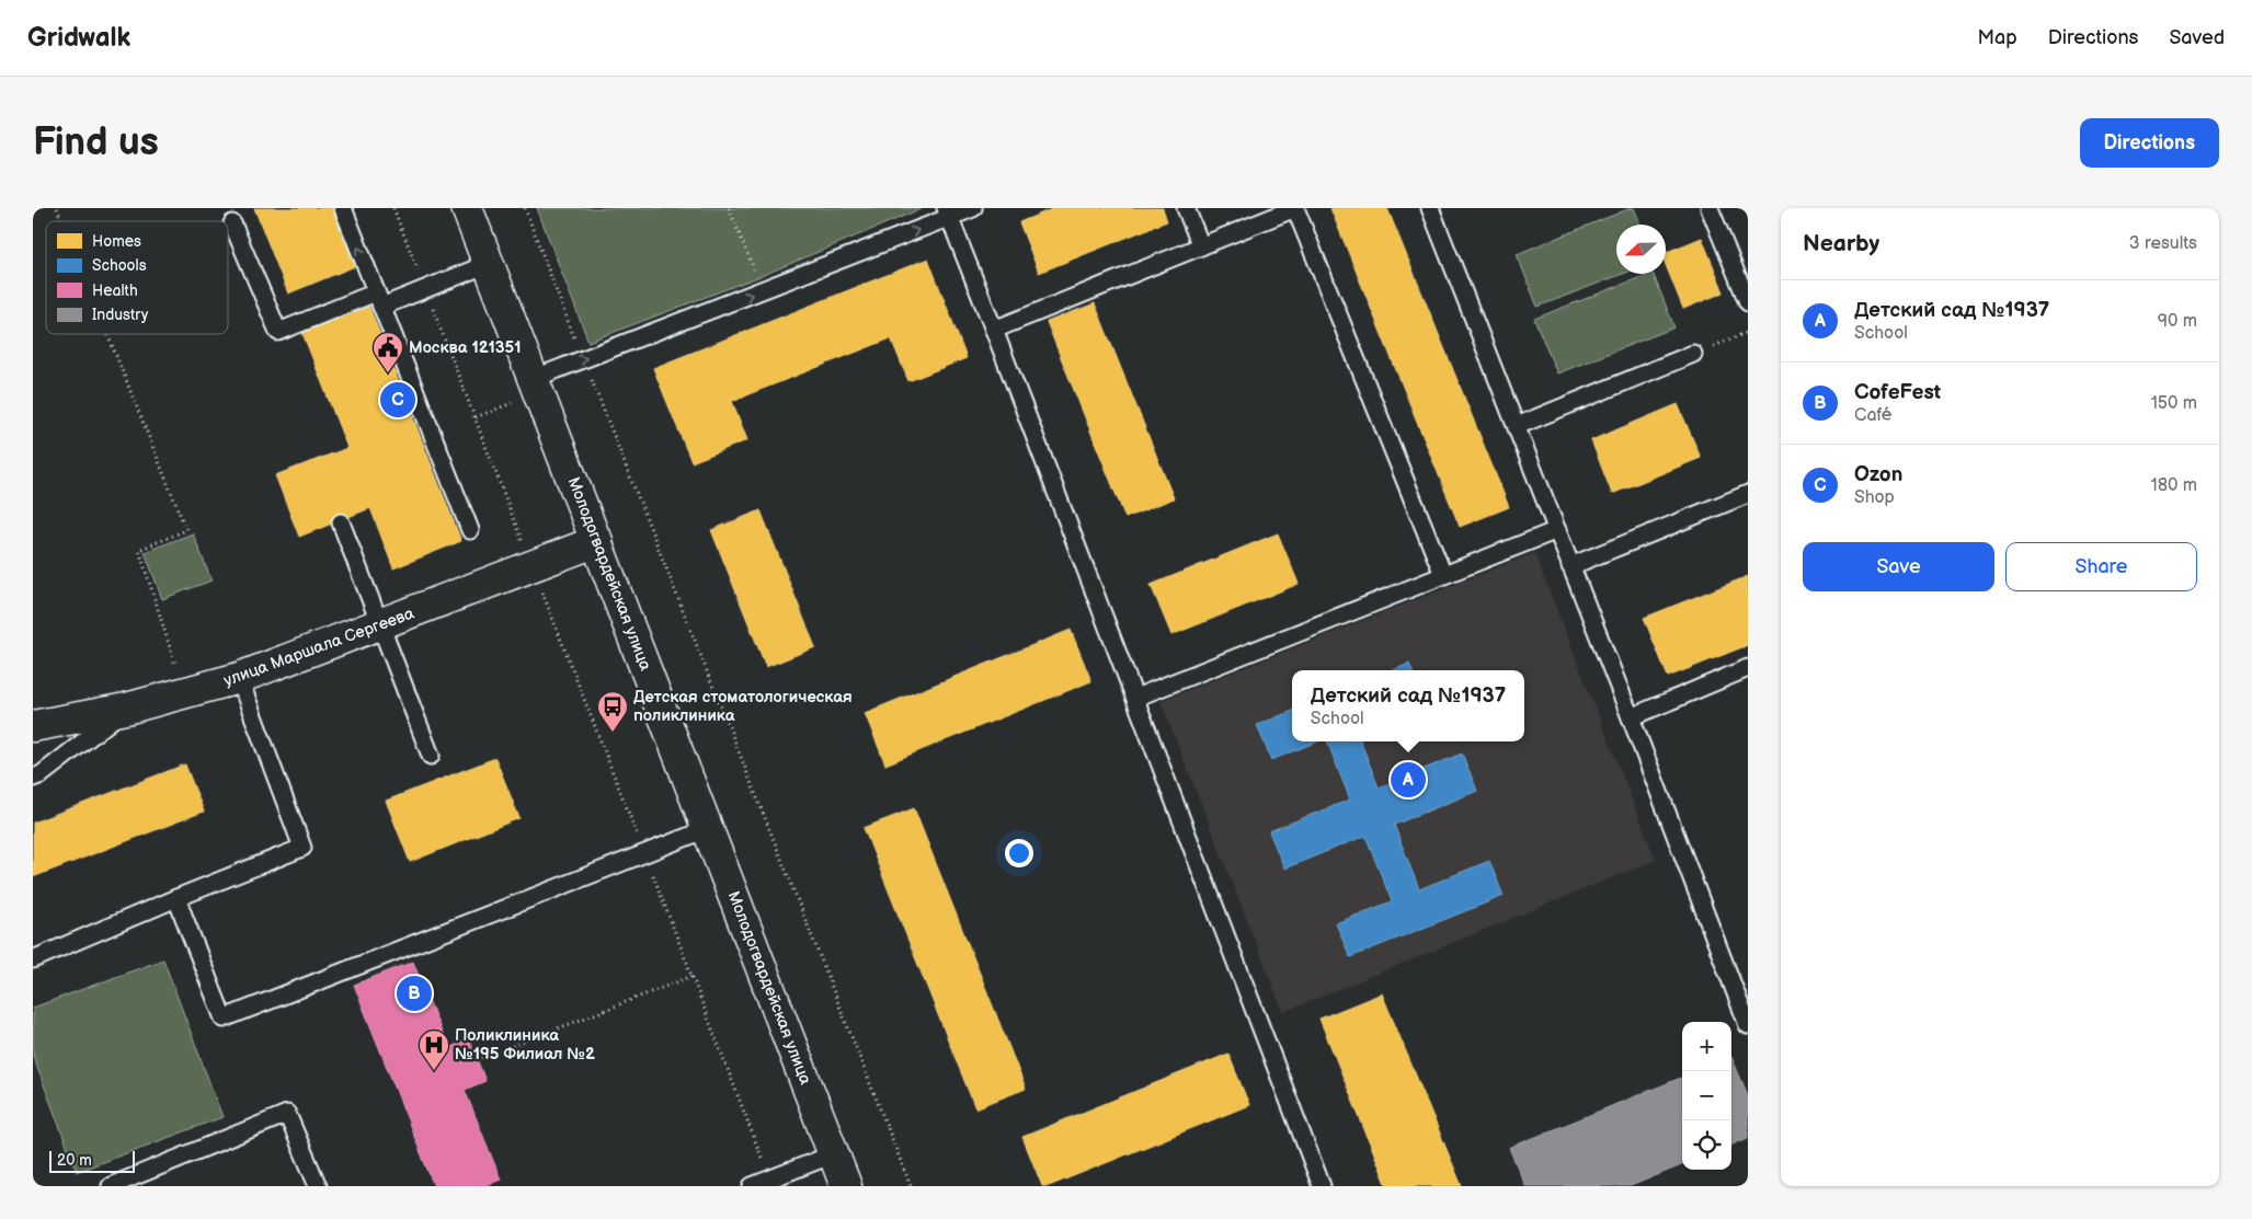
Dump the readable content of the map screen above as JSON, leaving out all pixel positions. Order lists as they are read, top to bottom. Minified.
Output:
{"streets":{"street":["Молодогвардейская улица","улица Маршала Сергеева"]},"crossings":[["Молодогвардейская улица","улица Маршала Сергеева"]],"places":{"public building":["Москва 121351"],"bus stop":["Детская стоматологическая поликлиника"],"hospital":["Поликлиника №195 Филиал №2"]},"legend":["Homes","Schools","Health","Industry"],"scale_bar":"20 m","north":"left","page":{"header":"Gridwalk","nav":["Map","Directions","Saved"],"buttons":["Directions",["Save","Share"]],"title":"Find us","heading":["Nearby","3 results"],"list":[{"mark":"A","name":"Детский сад №1937","note":"School","value":"90 m"},{"mark":"B","name":"CofeFest","note":"Café","value":"150 m"},{"mark":"C","name":"Ozon","note":"Shop","value":"180 m"}],"pins":["C","A","B"],"popup":["Детский сад №1937","School"],"map_buttons":["+","−"],"scale":"20 m"}}
